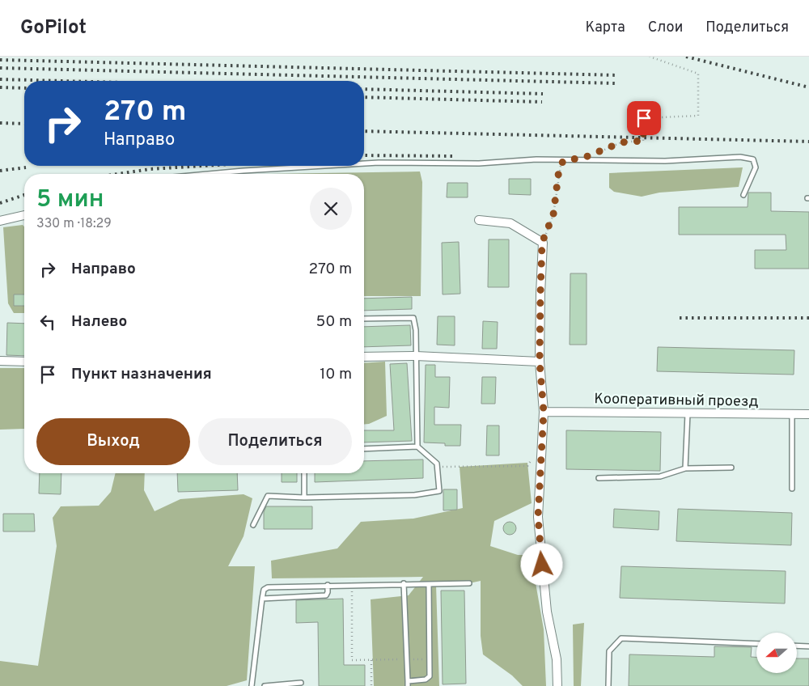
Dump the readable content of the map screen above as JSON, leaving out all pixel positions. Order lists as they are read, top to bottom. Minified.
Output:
{"streets":{"street":["Кооперативный проезд"]},"north":"left","page":{"header":"GoPilot","nav":["Карта","Слои","Поделиться"],"turn":["270 m","Направо"],"heading":["5 мин","330 m · 18:29"],"list":[{"name":"Направо","value":"270 m"},{"name":"Налево","value":"50 m"},{"name":"Пункт назначения","value":"10 m"}],"buttons":["Выход","Поделиться"]}}
